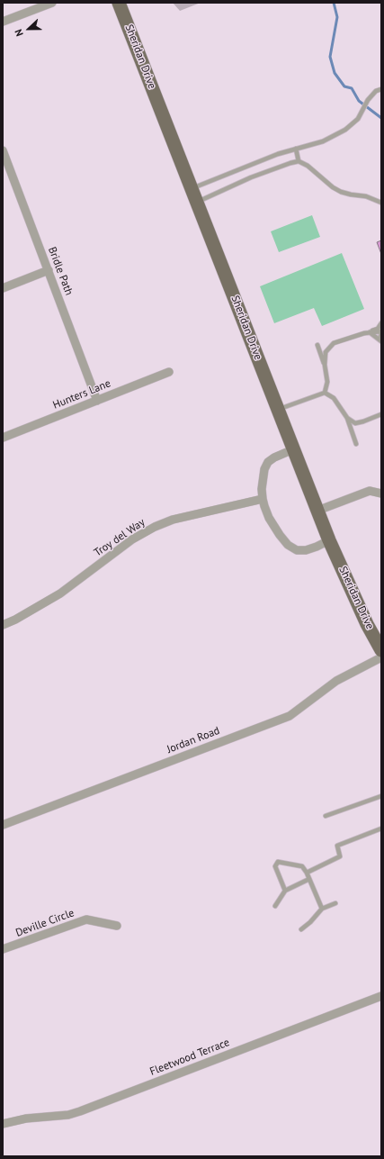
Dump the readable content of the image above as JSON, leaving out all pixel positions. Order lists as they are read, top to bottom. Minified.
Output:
{"streets":{"main road":["Sheridan Drive"],"street":["Bridle Path","Hunters Lane","Troy del Way","Jordan Road","Deville Circle","Fleetwood Terrace"]},"crossings":[["Bridle Path","Hunters Lane"]],"north":"left"}
